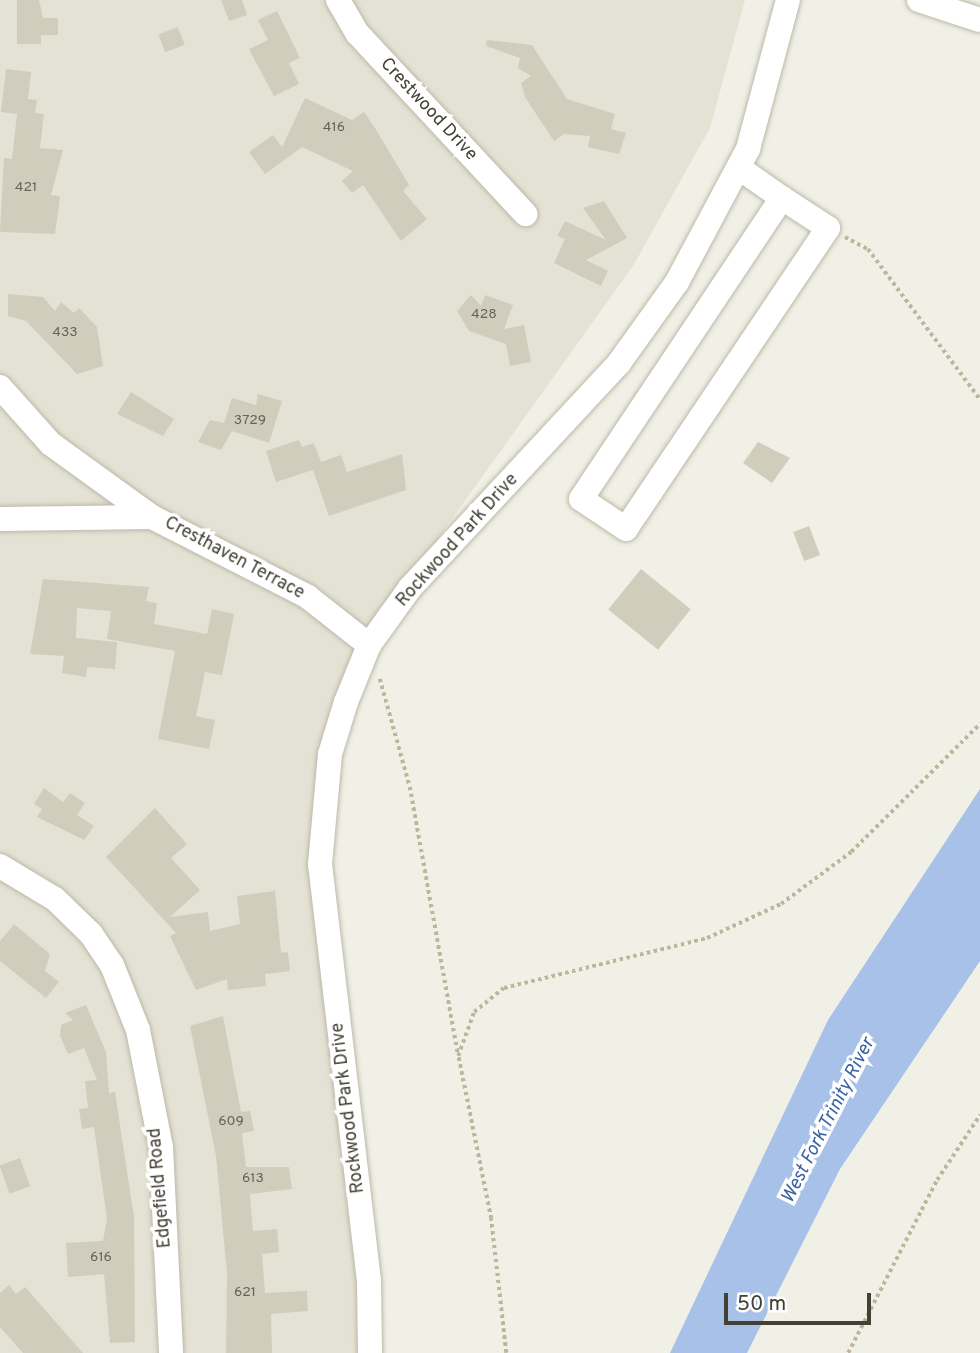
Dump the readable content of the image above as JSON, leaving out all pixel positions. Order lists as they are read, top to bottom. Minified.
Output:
{"streets":{"street":["Crestwood Drive","Rockwood Park Drive","Cresthaven Terrace","Edgefield Road"]},"crossings":[["Rockwood Park Drive","Cresthaven Terrace"]],"water":["West Fork Trinity River"],"house_numbers":["416","421","428","433","3729","609","613","616","621"],"scale_bar":"50 m"}
